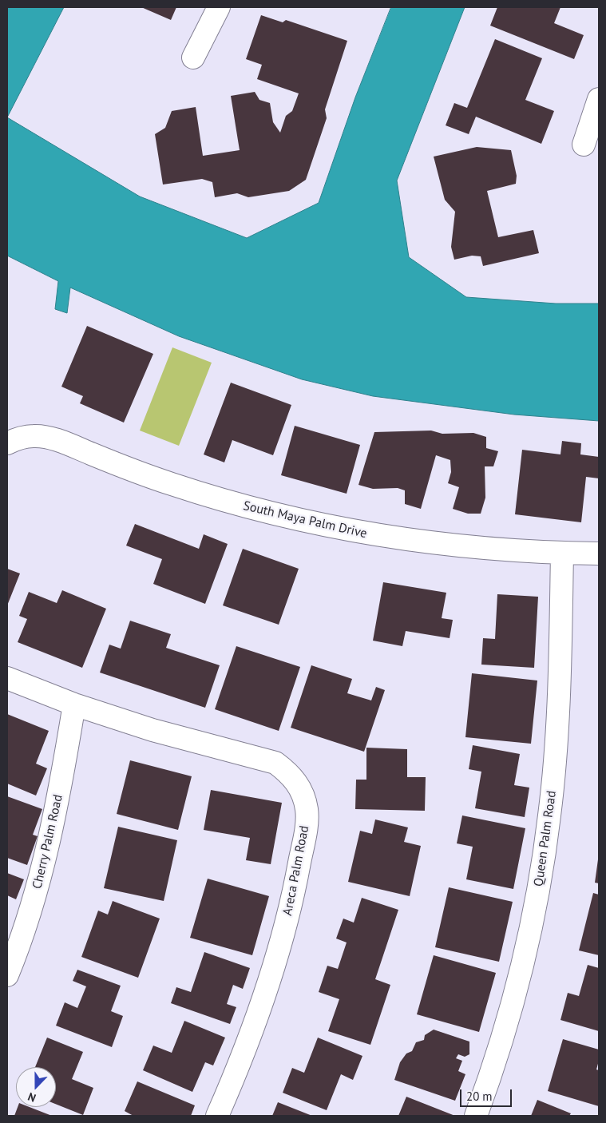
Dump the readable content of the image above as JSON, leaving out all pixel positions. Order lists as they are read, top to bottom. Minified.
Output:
{"streets":{"street":["South Maya Palm Drive","Queen Palm Road","Cherry Palm Road","Areca Palm Road"]},"crossings":[["South Maya Palm Drive","Queen Palm Road"],["Cherry Palm Road","Areca Palm Road"]],"scale_bar":"20 m","north":"bottom"}
